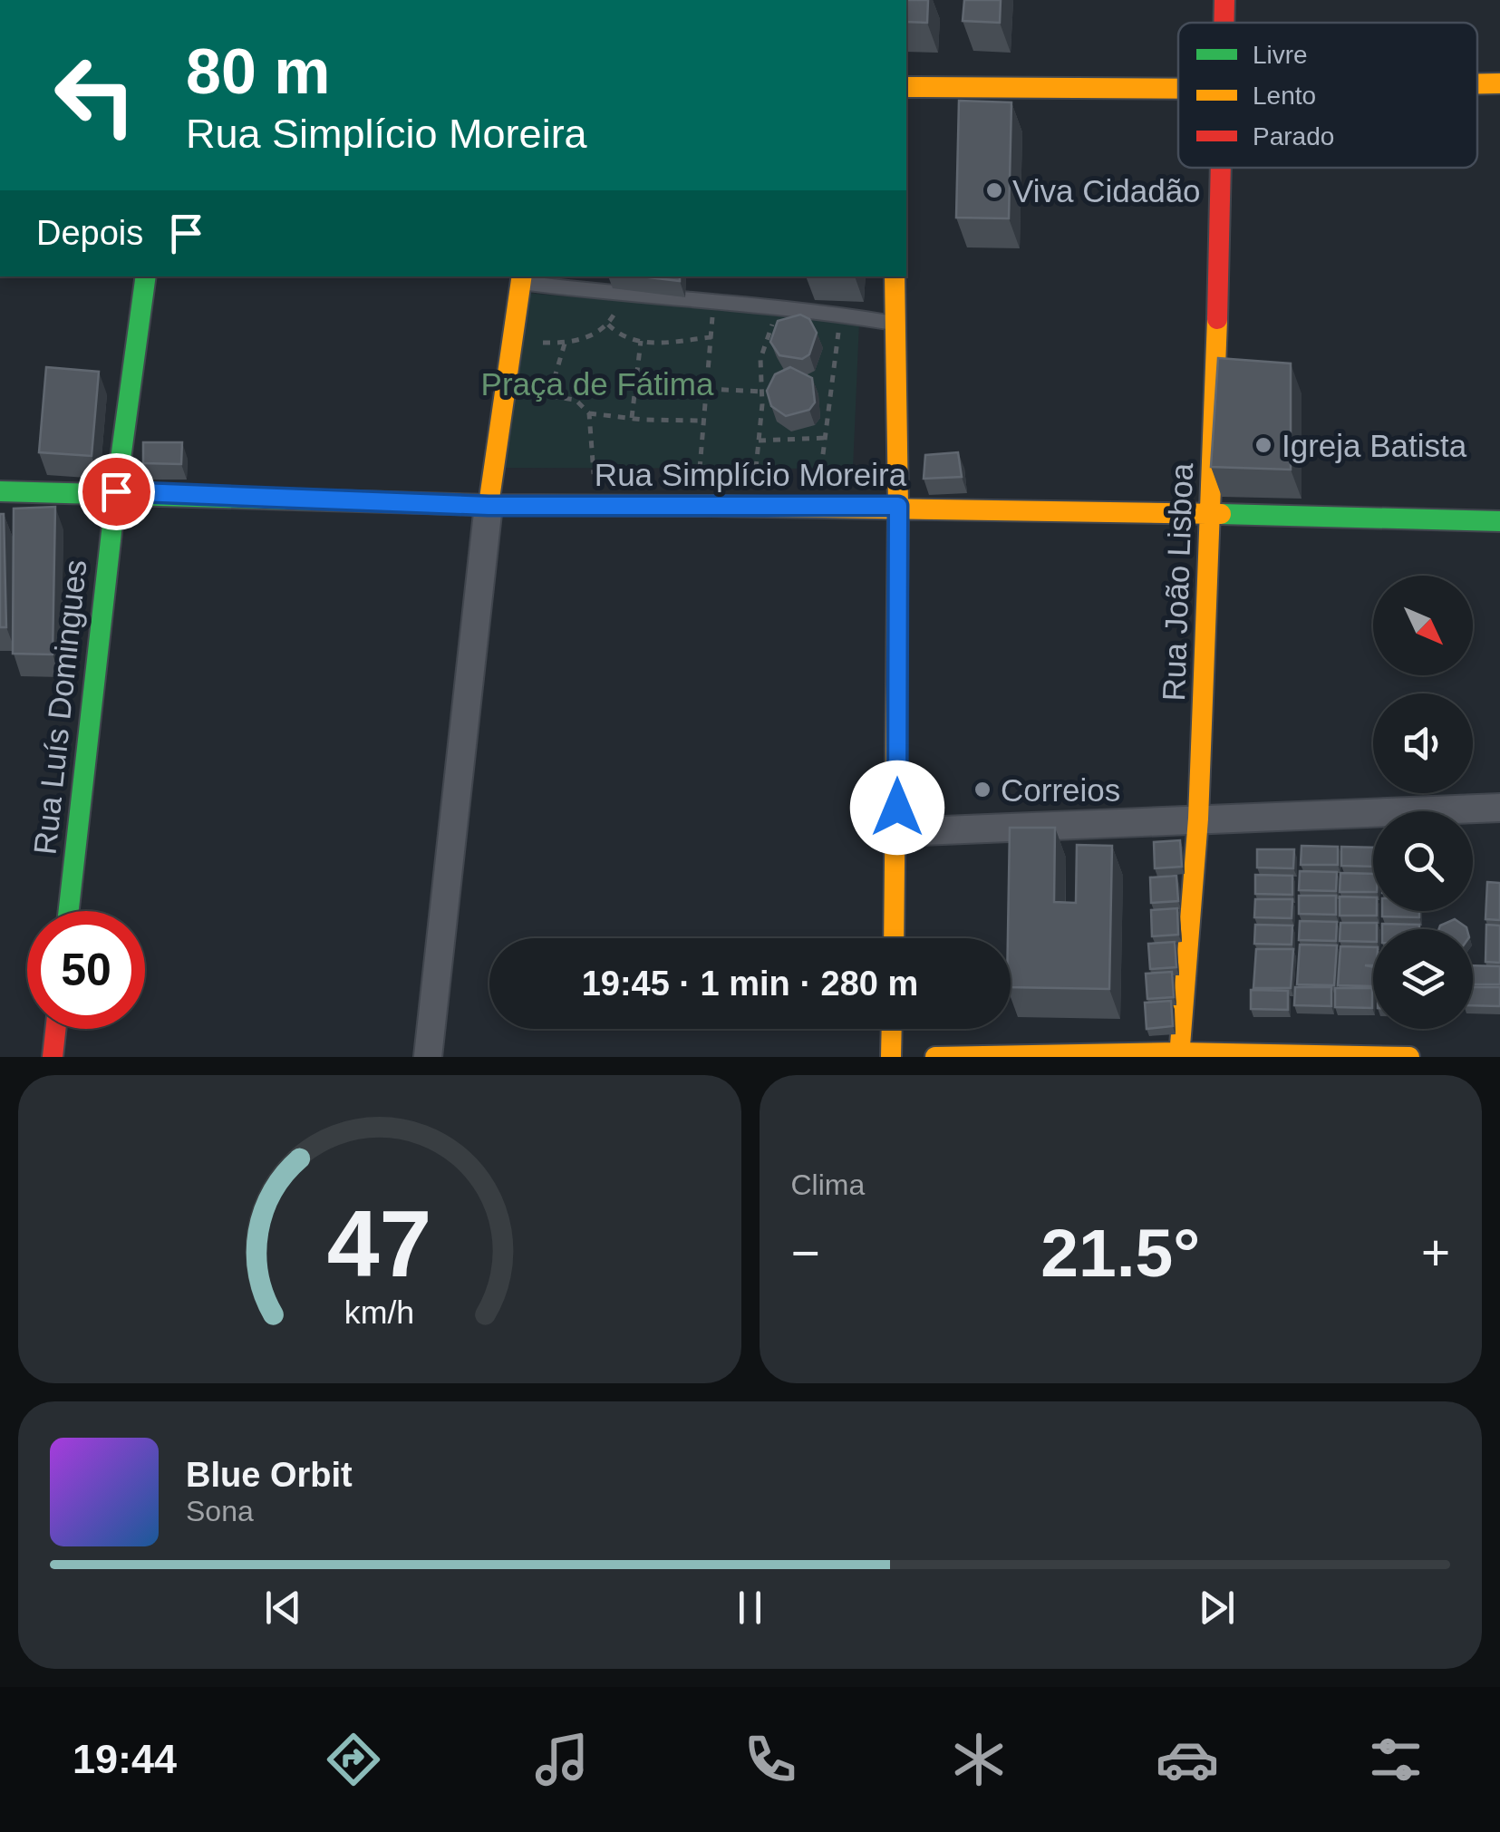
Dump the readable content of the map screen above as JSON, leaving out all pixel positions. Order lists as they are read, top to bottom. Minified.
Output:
{"streets":{"main road":["Rua Simplício Moreira","Rua João Lisboa","Rua Luís Domingues"]},"crossings":[["Rua Simplício Moreira","Rua João Lisboa"],["Rua Simplício Moreira","Rua Luís Domingues"]],"parks":["Praça de Fátima"],"places":["Viva Cidadão","Igreja Batista","Correios"],"legend":["Livre","Lento","Parado"],"north":"bottom right","page":{"turn":["80 m","Rua Simplício Moreira"],"then":"Depois","limit":"50","trip":"19:45 · 1 min · 280 m","tile":"Clima","heat":["−","21.5°","+"],"song":["Blue Orbit","Sona"],"tabs":"19:44","gauge":["47","km/h"]}}
